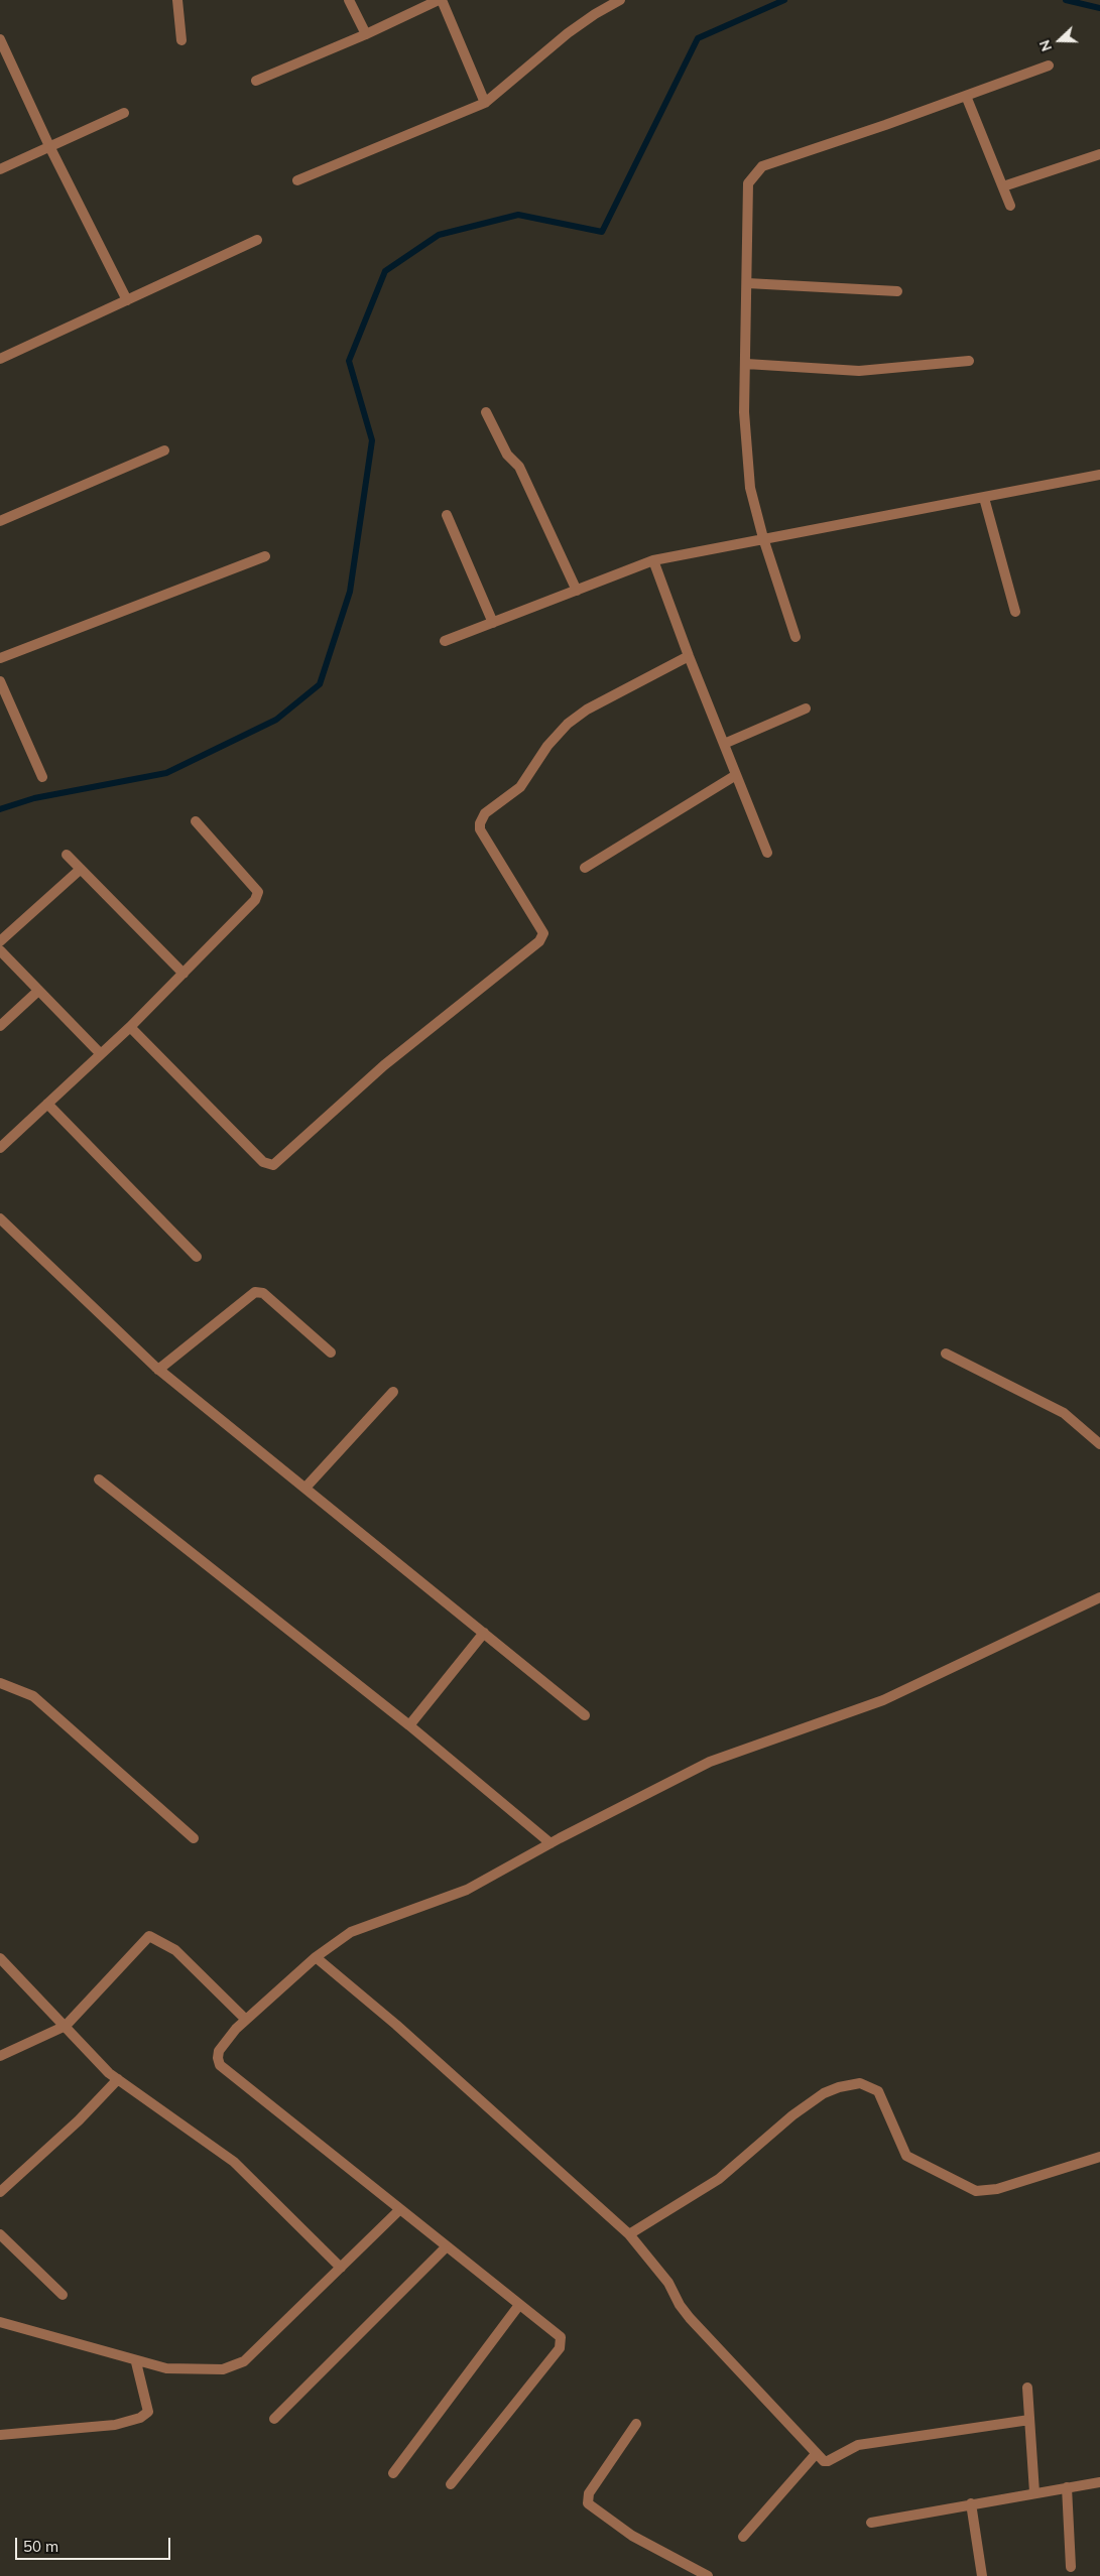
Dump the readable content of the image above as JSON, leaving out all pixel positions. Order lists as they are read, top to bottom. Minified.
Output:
{"scale_bar":"50 m","north":"left"}
